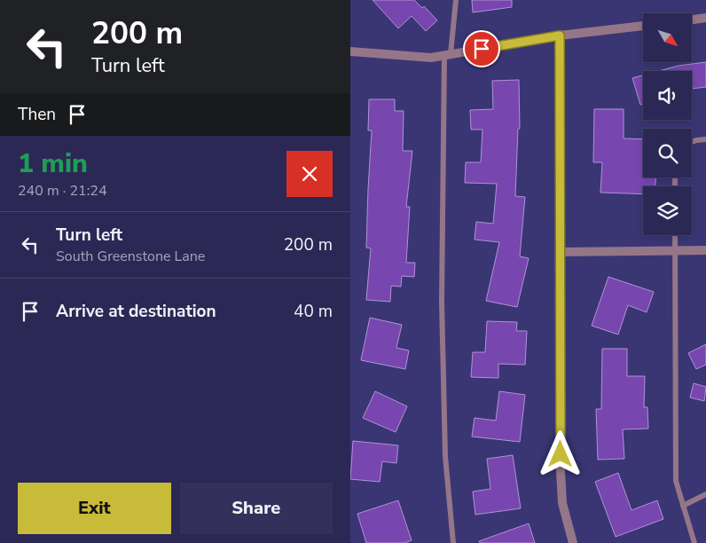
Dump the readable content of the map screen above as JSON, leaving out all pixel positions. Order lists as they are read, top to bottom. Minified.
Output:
{"north":"bottom right","page":{"turn":["200 m","Turn left"],"then":"Then","heading":["1 min","240 m · 21:24"],"list":[{"name":"Turn left","note":"South Greenstone Lane","value":"200 m"},{"name":"Arrive at destination","value":"40 m"}],"buttons":["Exit","Share"]}}
